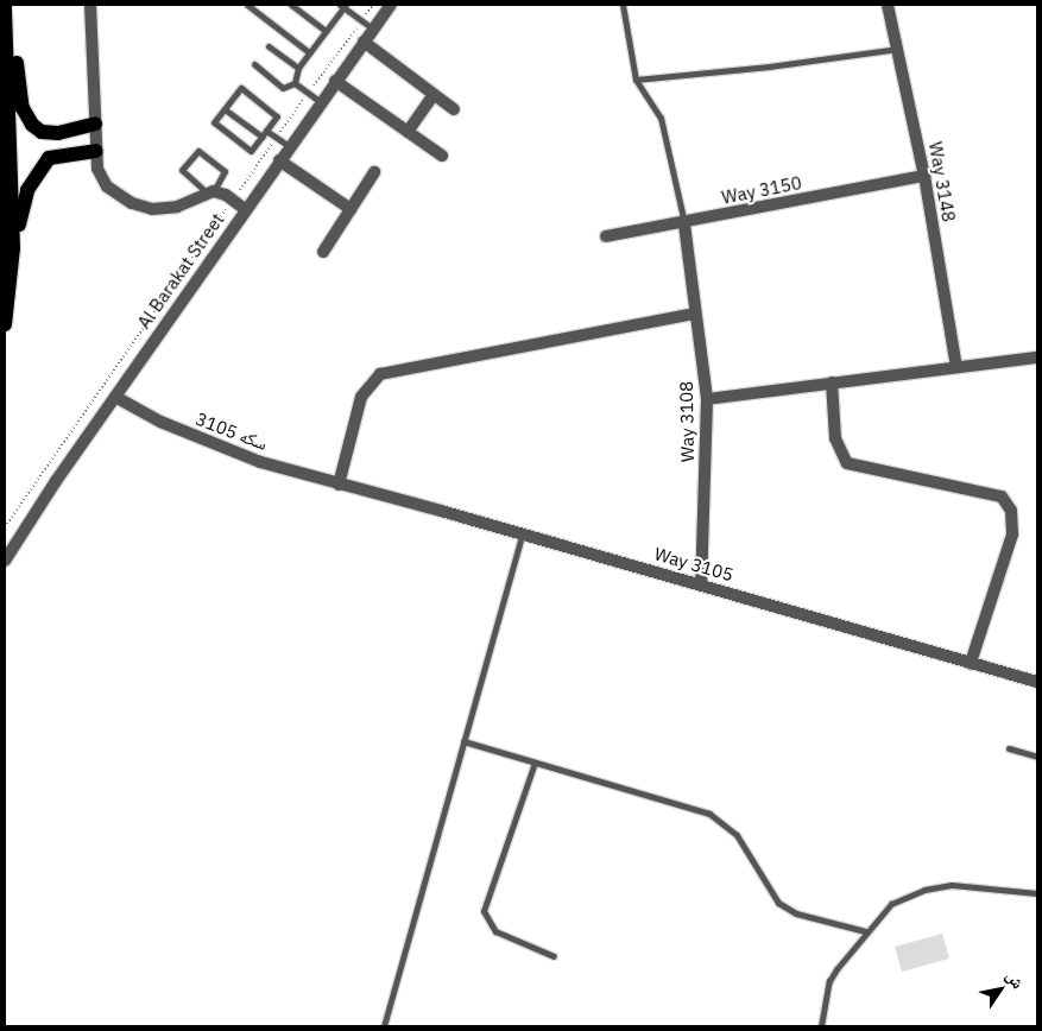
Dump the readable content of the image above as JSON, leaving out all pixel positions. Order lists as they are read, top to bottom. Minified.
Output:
{"streets":{"street":["Way 3148","Way 3150","Al Barakat Street","Way 3108","سكه 3105","Way 3105"]},"crossings":[["Way 3148","Way 3150"],["Way 3150","Way 3108"],["Al Barakat Street","سكه 3105"],["Way 3108","Way 3105"],["سكه 3105","Way 3105"]],"north":"top right"}
